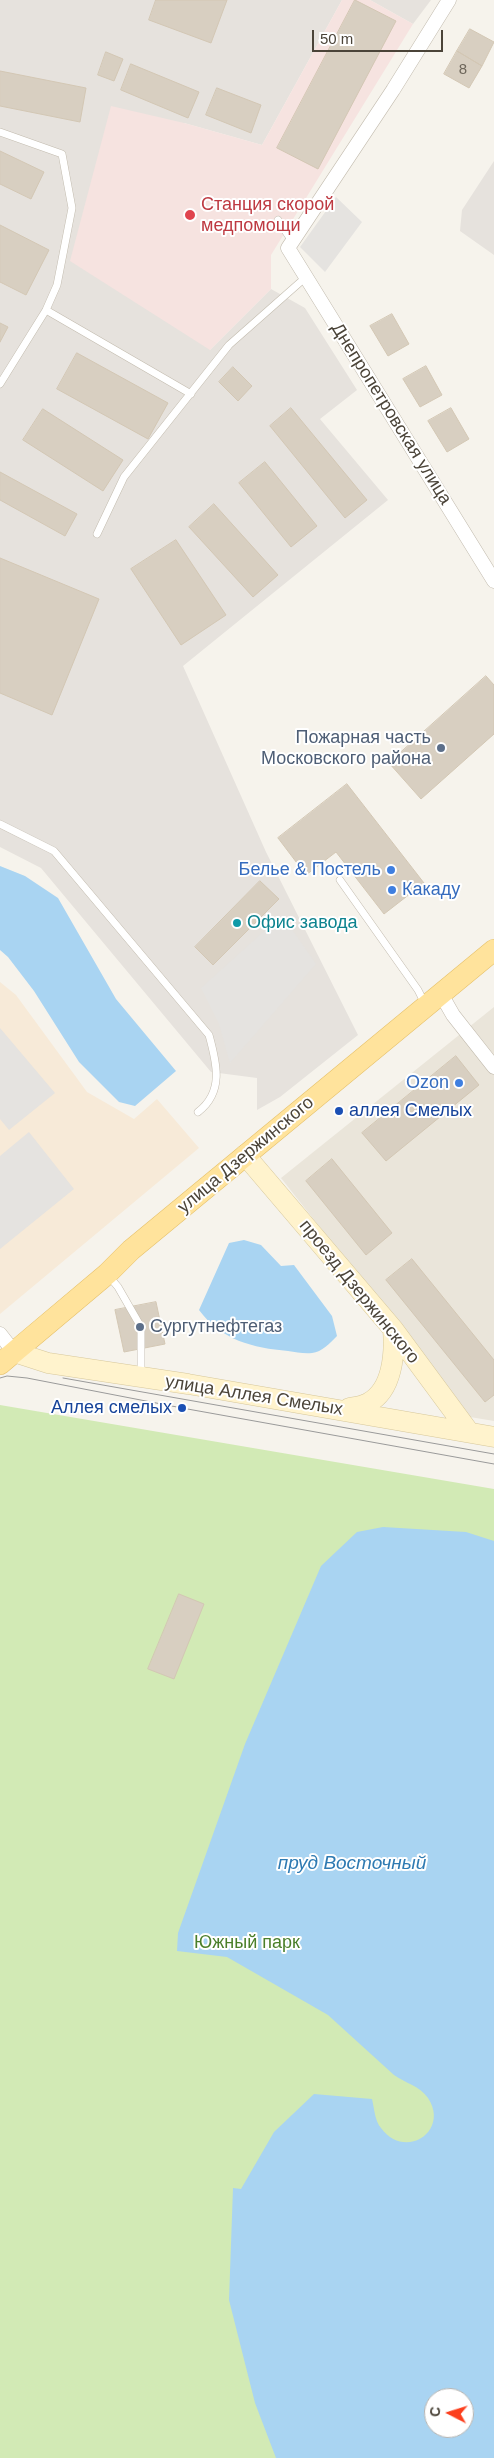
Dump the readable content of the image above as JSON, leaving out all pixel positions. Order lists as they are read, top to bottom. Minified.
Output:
{"streets":{"main road":["улица Дзержинского","проезд Дзержинского","улица Аллея Смелых"],"street":["Днепропетровская улица"]},"crossings":[["улица Дзержинского","проезд Дзержинского"],["улица Дзержинского","улица Аллея Смелых"],["проезд Дзержинского","улица Аллея Смелых"]],"water":["пруд Восточный"],"parks":["Южный парк"],"places":["Станция скорой медпомощи","Пожарная часть Московского района","Белье & Постель","Какаду","Офис завода","Ozon","аллея Смелых","Сургутнефтегаз","Аллея смелых"],"house_numbers":["8"],"scale_bar":"50 m","north":"left"}
